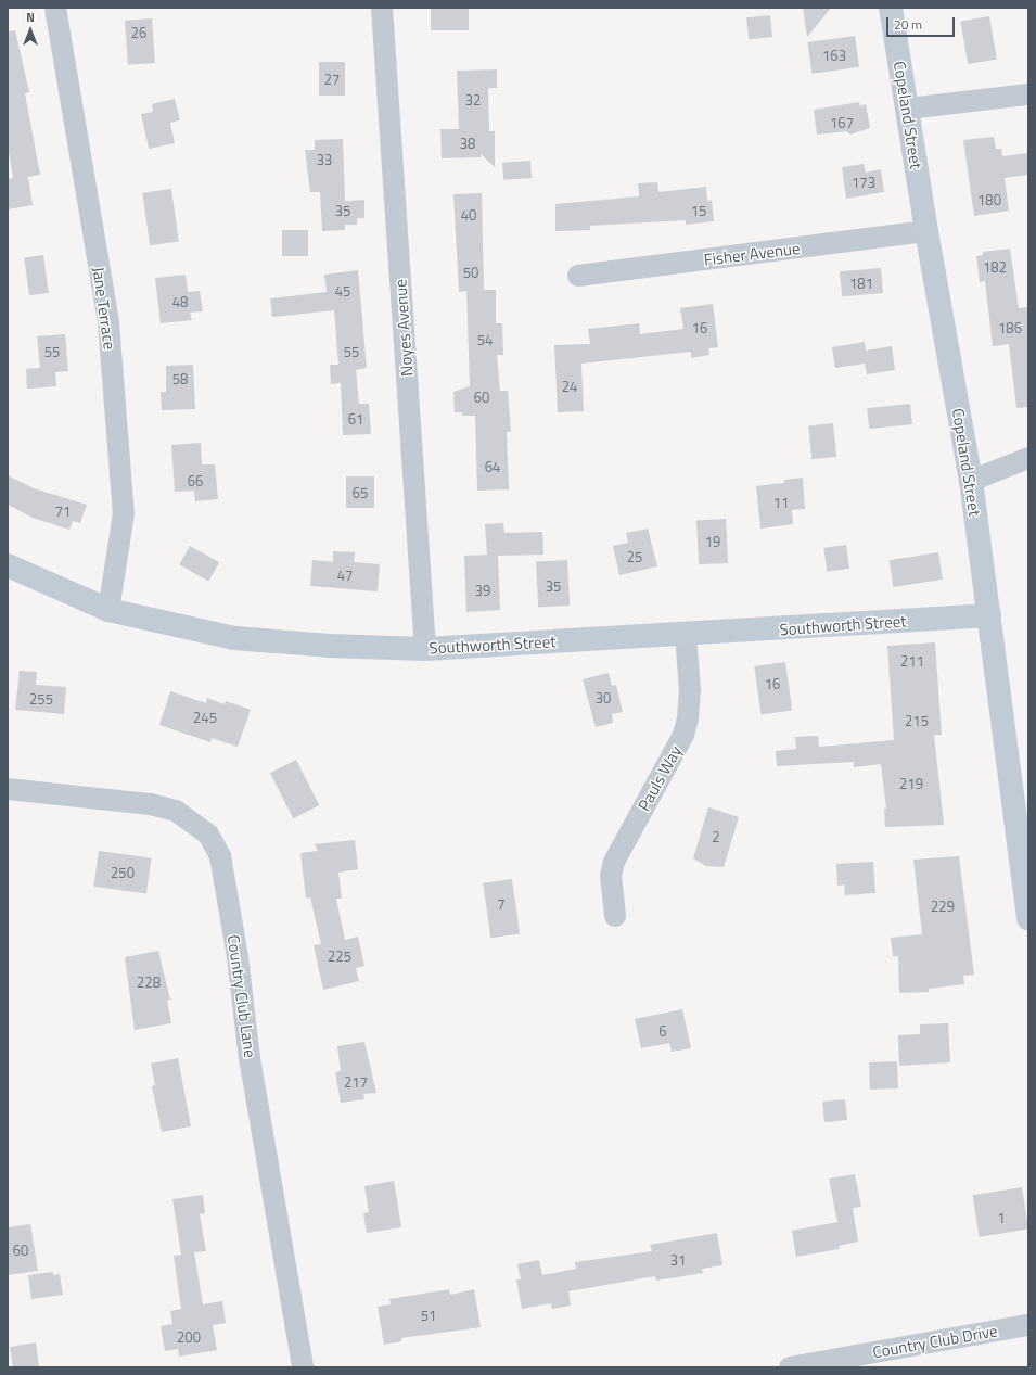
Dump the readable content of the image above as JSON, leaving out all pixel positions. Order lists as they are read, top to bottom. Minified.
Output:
{"streets":{"street":["Copeland Street","Fisher Avenue","Jane Terrace","Noyes Avenue","Southworth Street","Pauls Way","Country Club Lane","Country Club Drive"]},"crossings":[["Copeland Street","Fisher Avenue"],["Copeland Street","Southworth Street"],["Jane Terrace","Southworth Street"],["Noyes Avenue","Southworth Street"],["Southworth Street","Pauls Way"]],"house_numbers":["26","163","27","32","167","38","33","173","180","35","15","40","182","50","181","45","48","16","186","54","55","55","58","24","60","61","64","66","65","11","71","19","25","47","35","39","211","16","30","255","245","215","219","2","250","7","229","225","228","6","217","1","60","31","51","200"],"scale_bar":"20 m","north":"top"}
